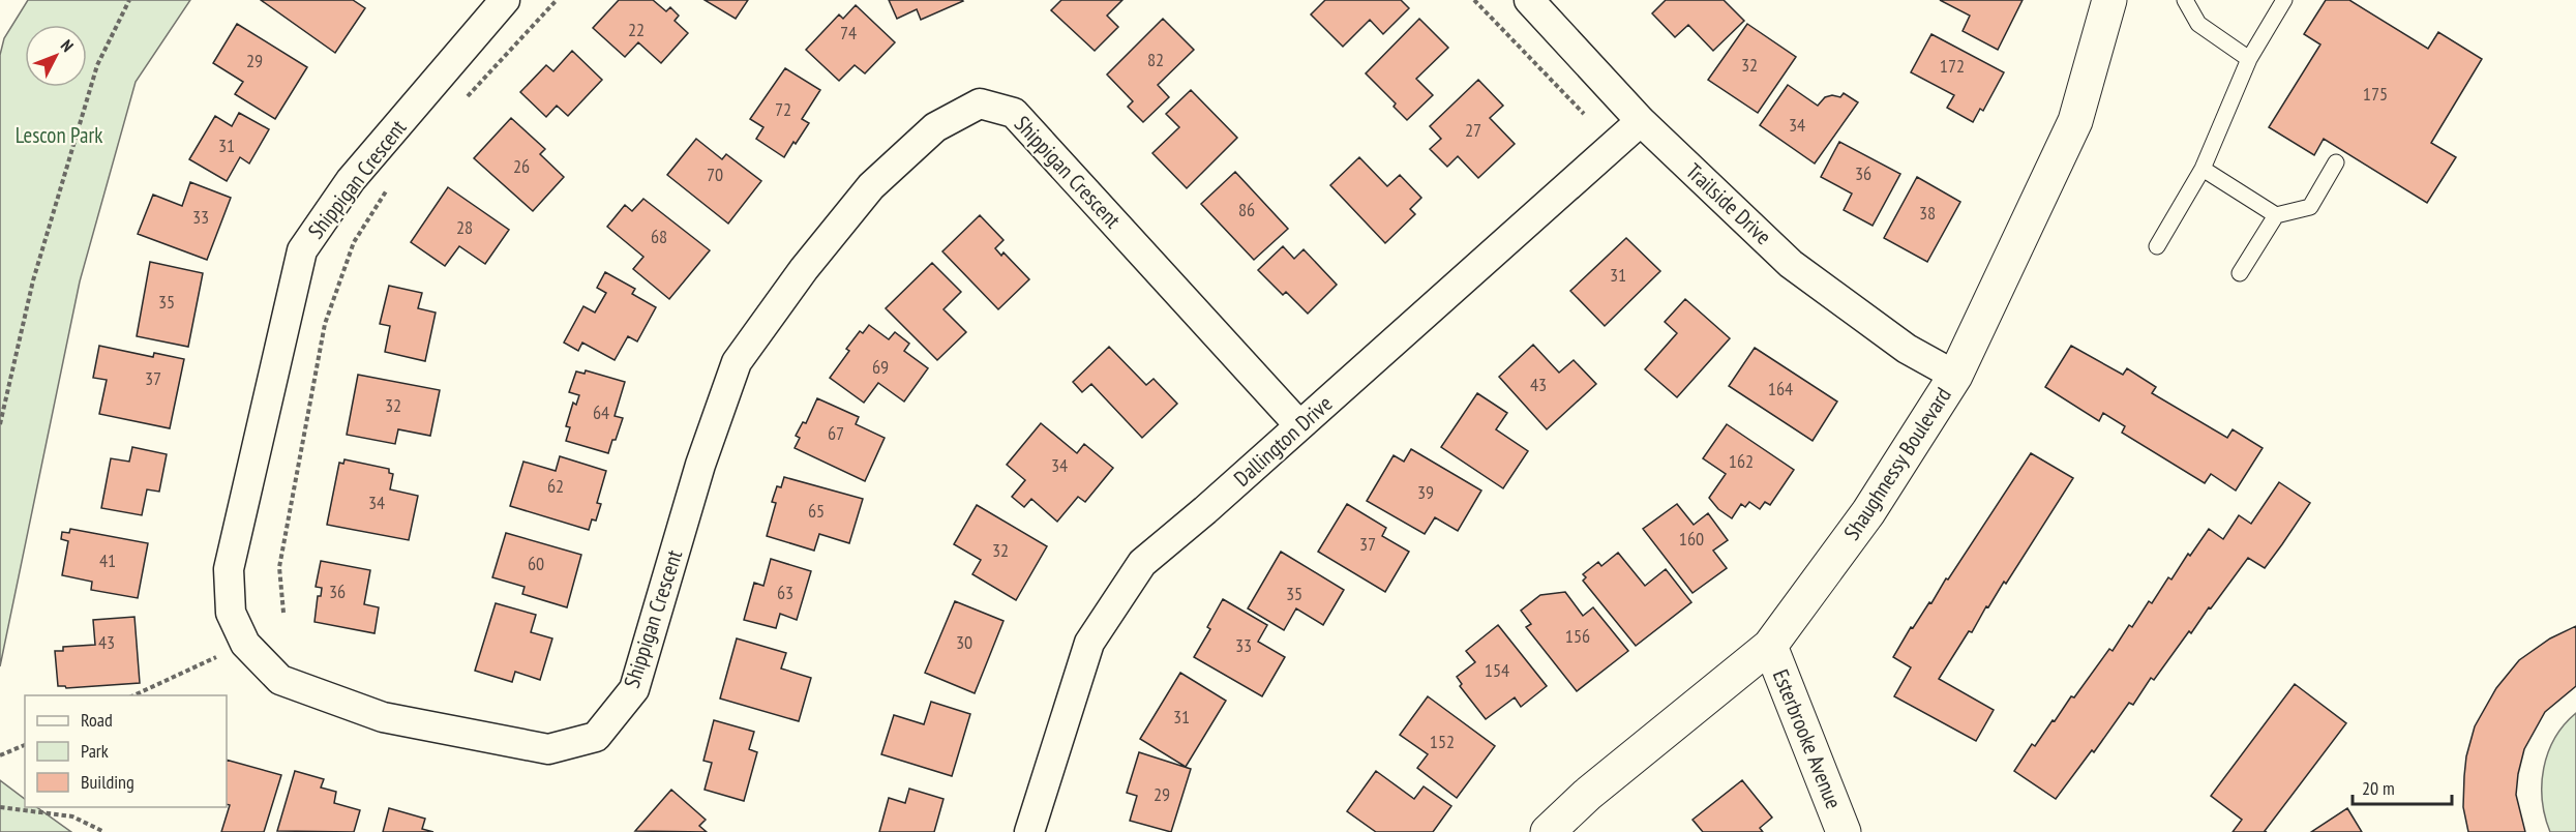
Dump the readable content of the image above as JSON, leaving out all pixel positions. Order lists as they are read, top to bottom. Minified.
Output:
{"streets":{"street":["Shippigan Crescent","Trailside Drive","Dallington Drive","Shaughnessy Boulevard","Esterbrooke Avenue"]},"crossings":[["Shippigan Crescent","Dallington Drive"],["Trailside Drive","Dallington Drive"],["Trailside Drive","Shaughnessy Boulevard"],["Shaughnessy Boulevard","Esterbrooke Avenue"]],"parks":["Lescon Park"],"house_numbers":["22","74","82","29","32","172","175","72","34","27","31","26","36","70","86","38","33","28","68","31","35","69","37","43","164","32","64","67","162","34","62","39","34","65","160","37","32","41","60","36","63","35","156","43","30","33","154","31","152","29"],"legend":["Road","Park","Building"],"scale_bar":"20 m","north":"top right"}
